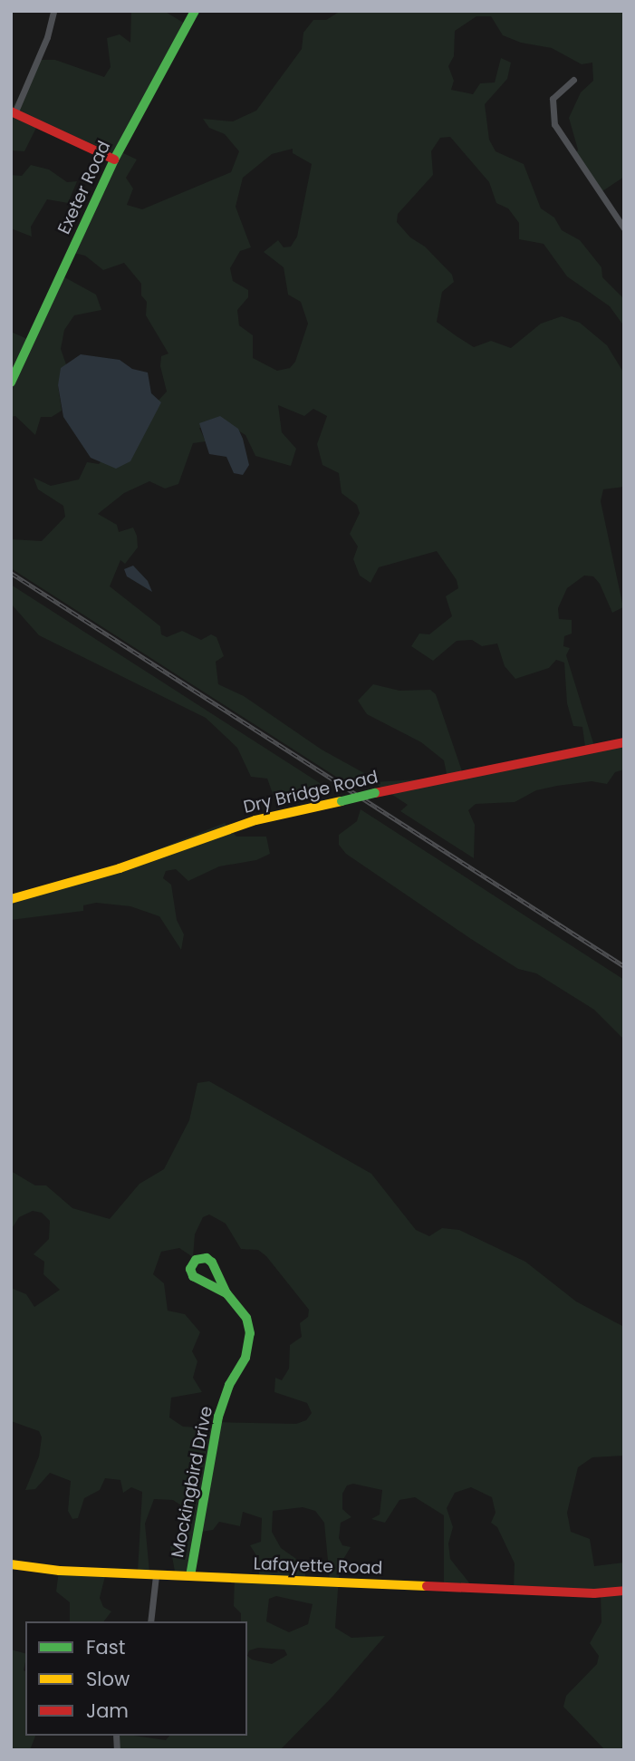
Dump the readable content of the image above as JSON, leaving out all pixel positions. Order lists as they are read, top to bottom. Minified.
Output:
{"streets":{"street":["Exeter Road","Dry Bridge Road","Mockingbird Drive","Lafayette Road"]},"crossings":[["Mockingbird Drive","Lafayette Road"]],"legend":["Fast","Slow","Jam"]}
